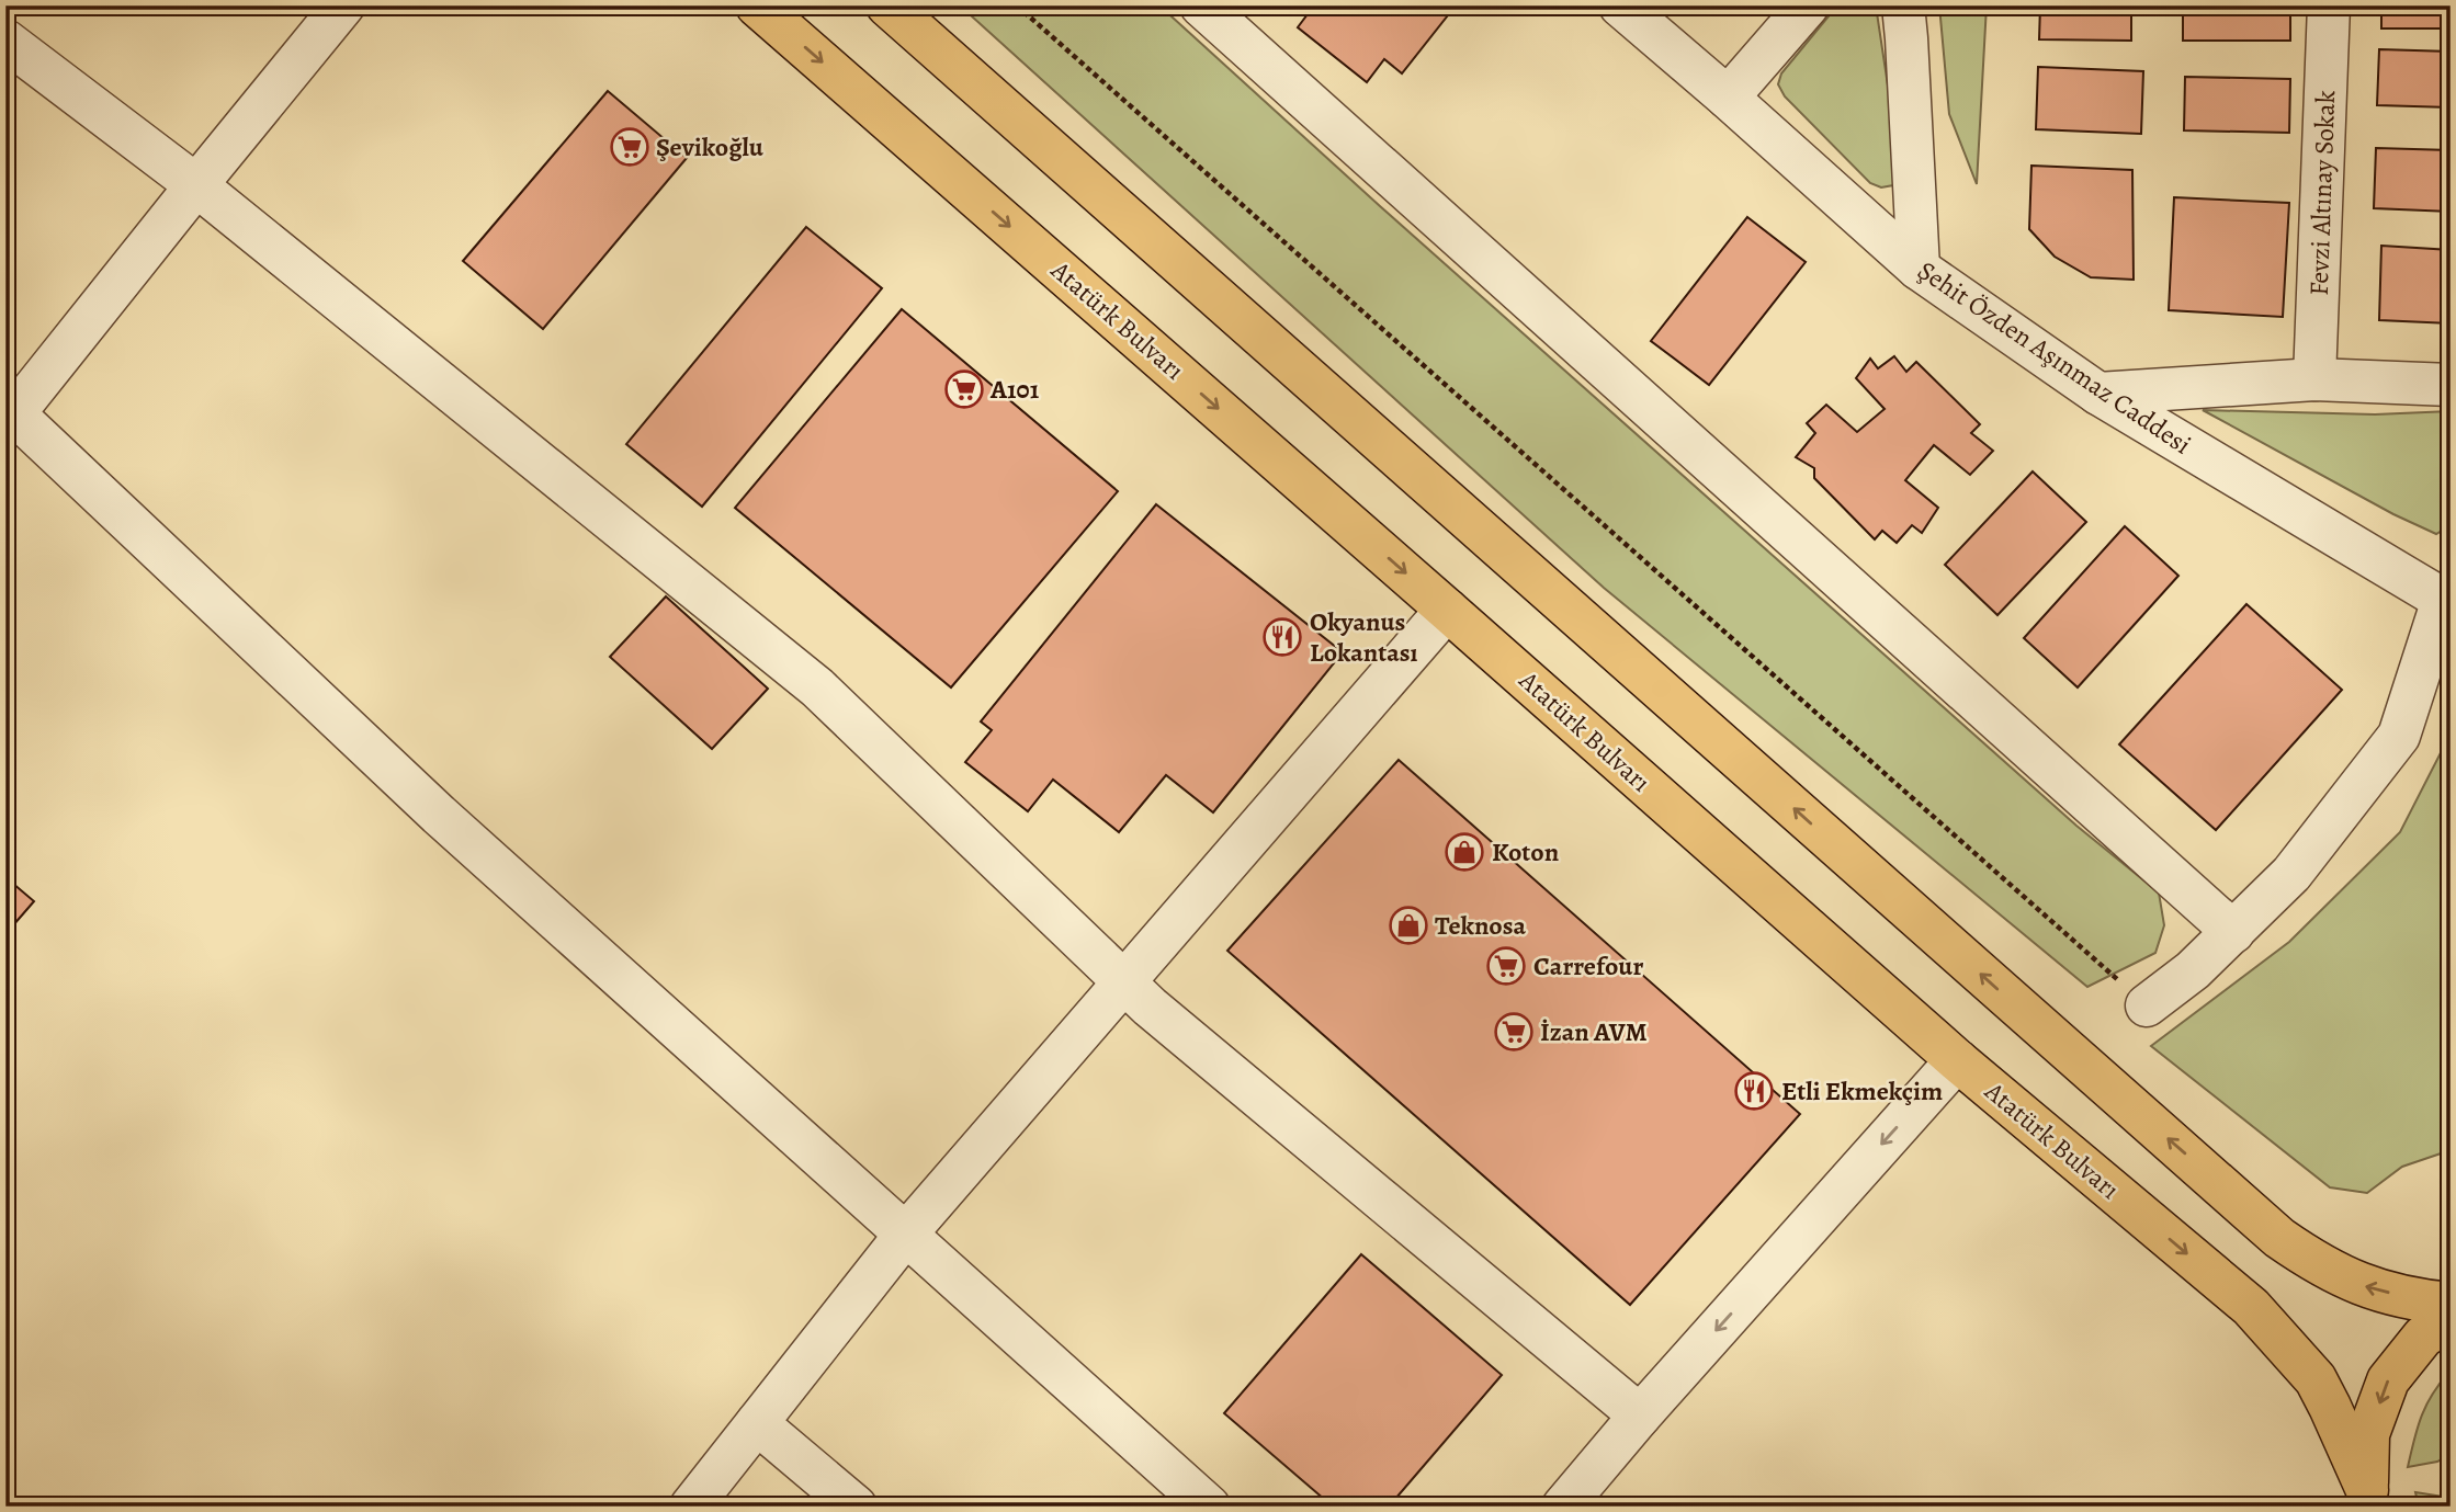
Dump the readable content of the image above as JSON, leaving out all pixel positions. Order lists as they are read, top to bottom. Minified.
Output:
{"streets":{"main road":["Atatürk Bulvarı"],"street":["Fevzi Altınay Sokak","Şehit Özden Aşınmaz Caddesi"]},"places":{"supermarket":["Şevikoğlu","A101","Carrefour","İzan AVM"],"restaurant":["Okyanus Lokantası","Etli Ekmekçim"],"shop":["Koton","Teknosa"]}}
